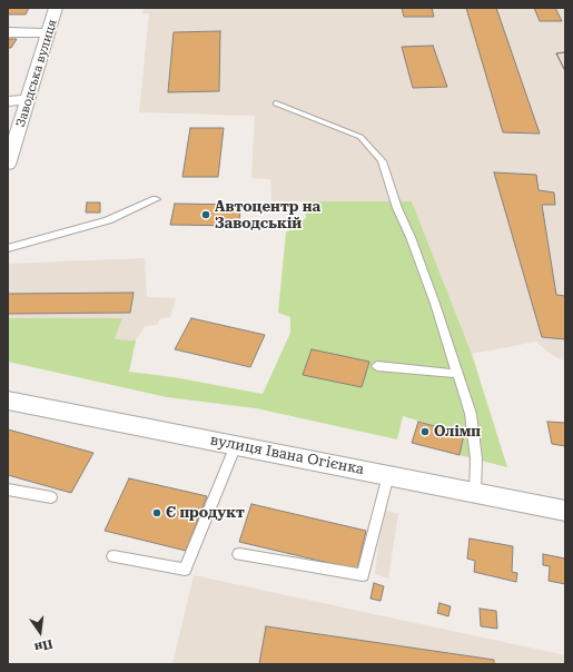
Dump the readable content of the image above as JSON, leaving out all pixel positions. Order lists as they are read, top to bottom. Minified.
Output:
{"streets":{"street":["Заводська вулиця","вулиця Івана Огієнка"]},"places":["Автоцентр на Заводській","Олімп","Є продукт"],"north":"bottom"}
